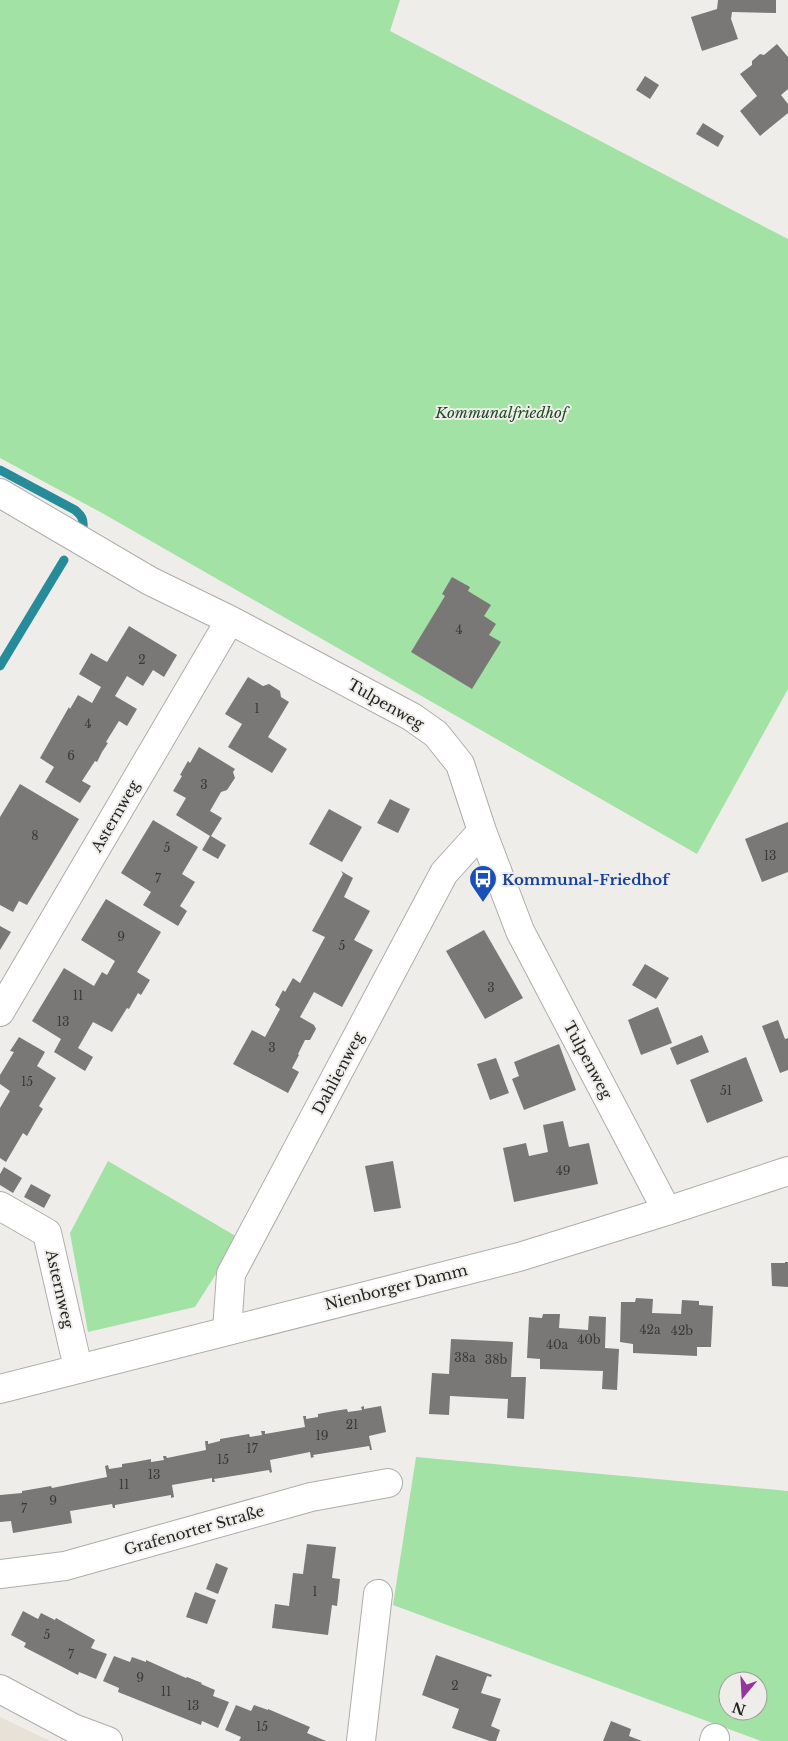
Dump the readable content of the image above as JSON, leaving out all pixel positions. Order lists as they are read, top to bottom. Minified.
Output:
{"streets":{"street":["Tulpenweg","Asternweg","Dahlienweg","Nienborger Damm","Grafenorter Straße"]},"crossings":[["Tulpenweg","Asternweg"],["Tulpenweg","Dahlienweg"],["Tulpenweg","Nienborger Damm"],["Asternweg","Nienborger Damm"],["Dahlienweg","Nienborger Damm"]],"parks":["Kommunalfriedhof"],"places":{"bus stop":["Kommunal-Friedhof"]},"house_numbers":["4","2","1","4","6","3","8","5","13","7","9","5","3","11","13","3","15","51","49","42a","42b","40b","40a","38a","38b","21","19","17","15","13","11","9","7","1","5","7","9","2","11","13","15"],"north":"bottom"}
